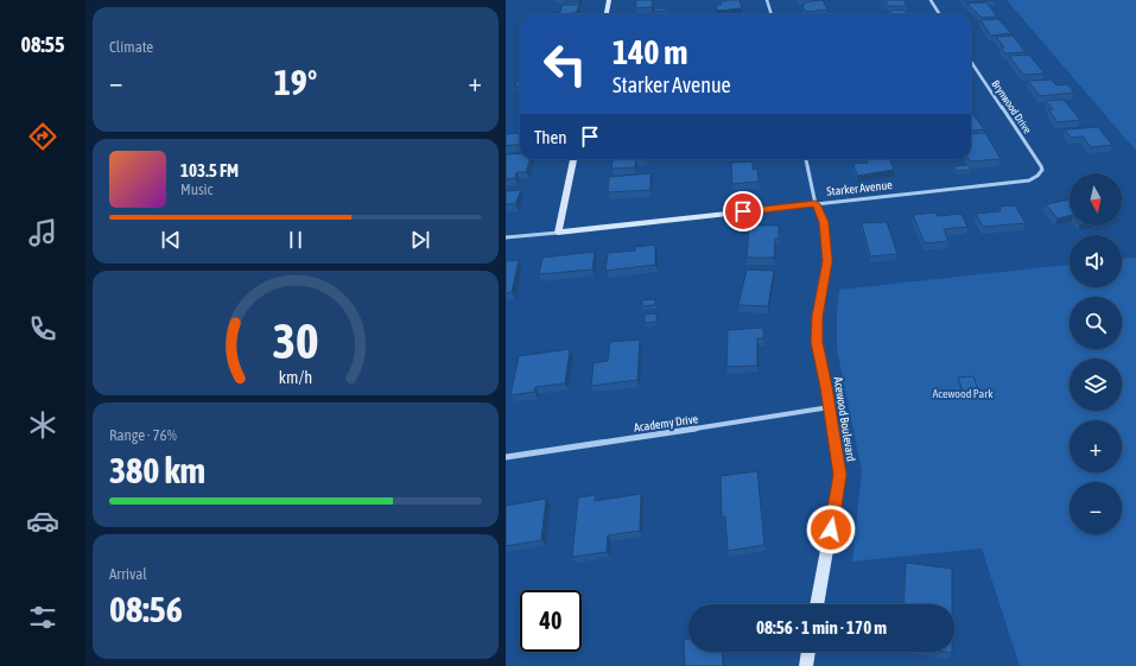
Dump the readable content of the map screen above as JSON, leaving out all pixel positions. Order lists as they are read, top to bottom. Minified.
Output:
{"streets":{"street":["Brynwood Drive","Starker Avenue","Acewood Boulevard","Academy Drive"]},"crossings":[["Brynwood Drive","Starker Avenue"],["Starker Avenue","Acewood Boulevard"],["Acewood Boulevard","Academy Drive"]],"parks":["Acewood Park"],"north":"bottom","page":{"tabs":"08:55","tile":["Climate",["Range · 76%","380 km"],["Arrival","08:56"]],"turn":["140 m","Starker Avenue"],"heat":["−","19°","+"],"then":"Then","song":["103.5 FM","Music"],"map_buttons":["+","−"],"limit":"40","trip":"08:56 · 1 min · 170 m","gauge":["30","km/h"]}}
